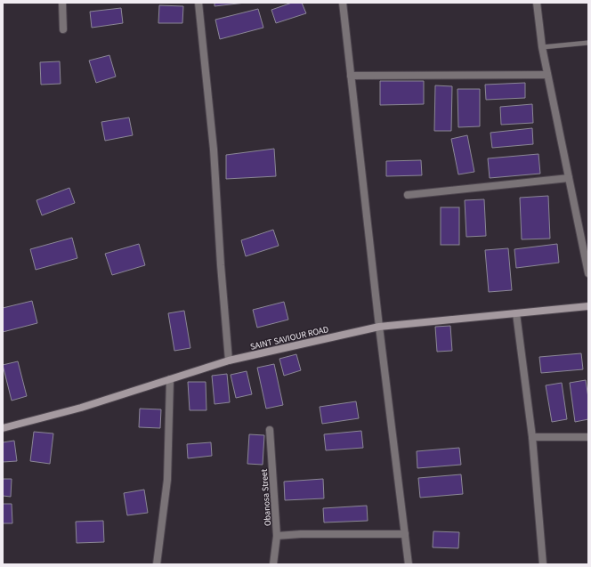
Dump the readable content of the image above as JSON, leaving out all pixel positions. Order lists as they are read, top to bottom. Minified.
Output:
{"streets":{"street":["SAINT SAVIOUR ROAD","Obanosa Street"]}}
